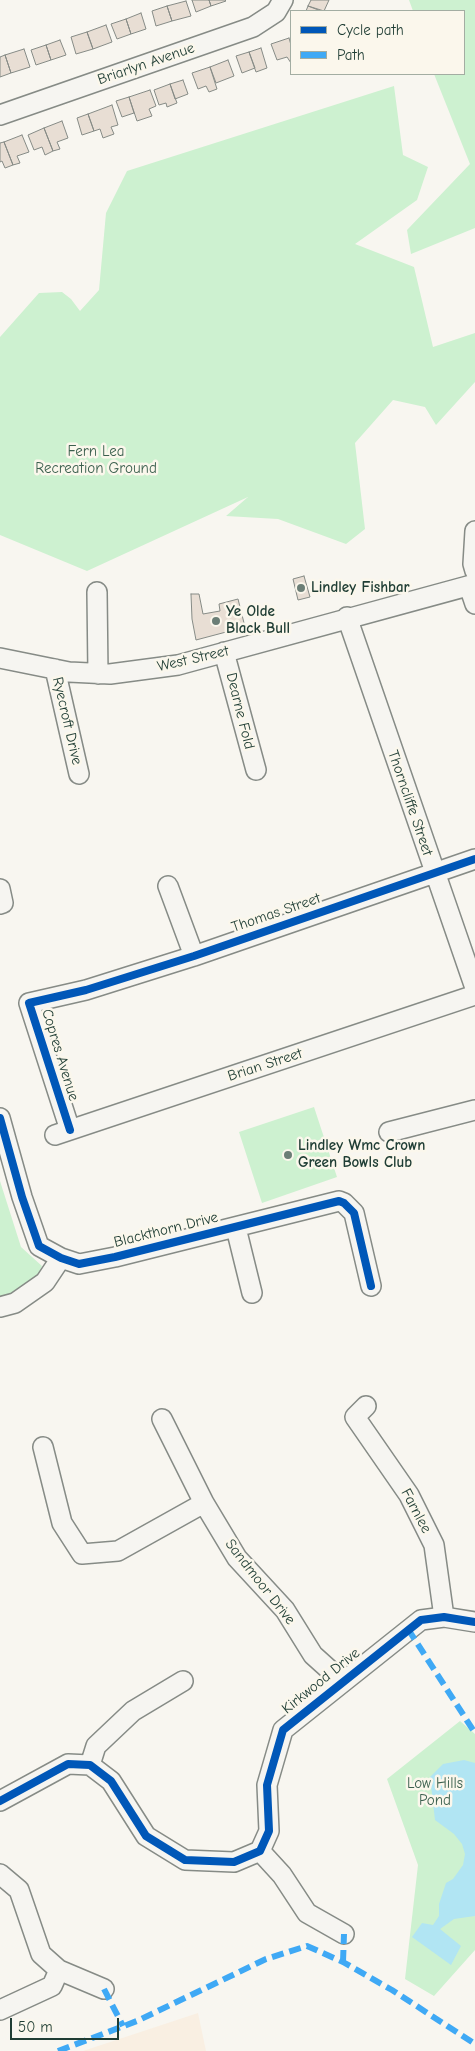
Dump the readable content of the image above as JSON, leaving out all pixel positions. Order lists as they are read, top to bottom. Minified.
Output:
{"streets":{"street":["Briarlyn Avenue","West Street","Dearne Fold","Ryecroft Drive","Thorncliffe Street","Thomas Street","Copres Avenue","Brian Street","Blackthorn Drive","Farnlee","Sandmoor Drive","Kirkwood Drive"]},"crossings":[["West Street","Dearne Fold"],["West Street","Ryecroft Drive"],["West Street","Thorncliffe Street"],["Thorncliffe Street","Thomas Street"],["Thomas Street","Copres Avenue"],["Copres Avenue","Brian Street"],["Farnlee","Kirkwood Drive"],["Sandmoor Drive","Kirkwood Drive"]],"parks":["Fern Lea Recreation Ground","Low Hills Pond"],"places":["Lindley Fishbar","Ye Olde Black Bull","Lindley Wmc Crown Green Bowls Club"],"legend":["Cycle path","Path"],"scale_bar":"50 m"}
